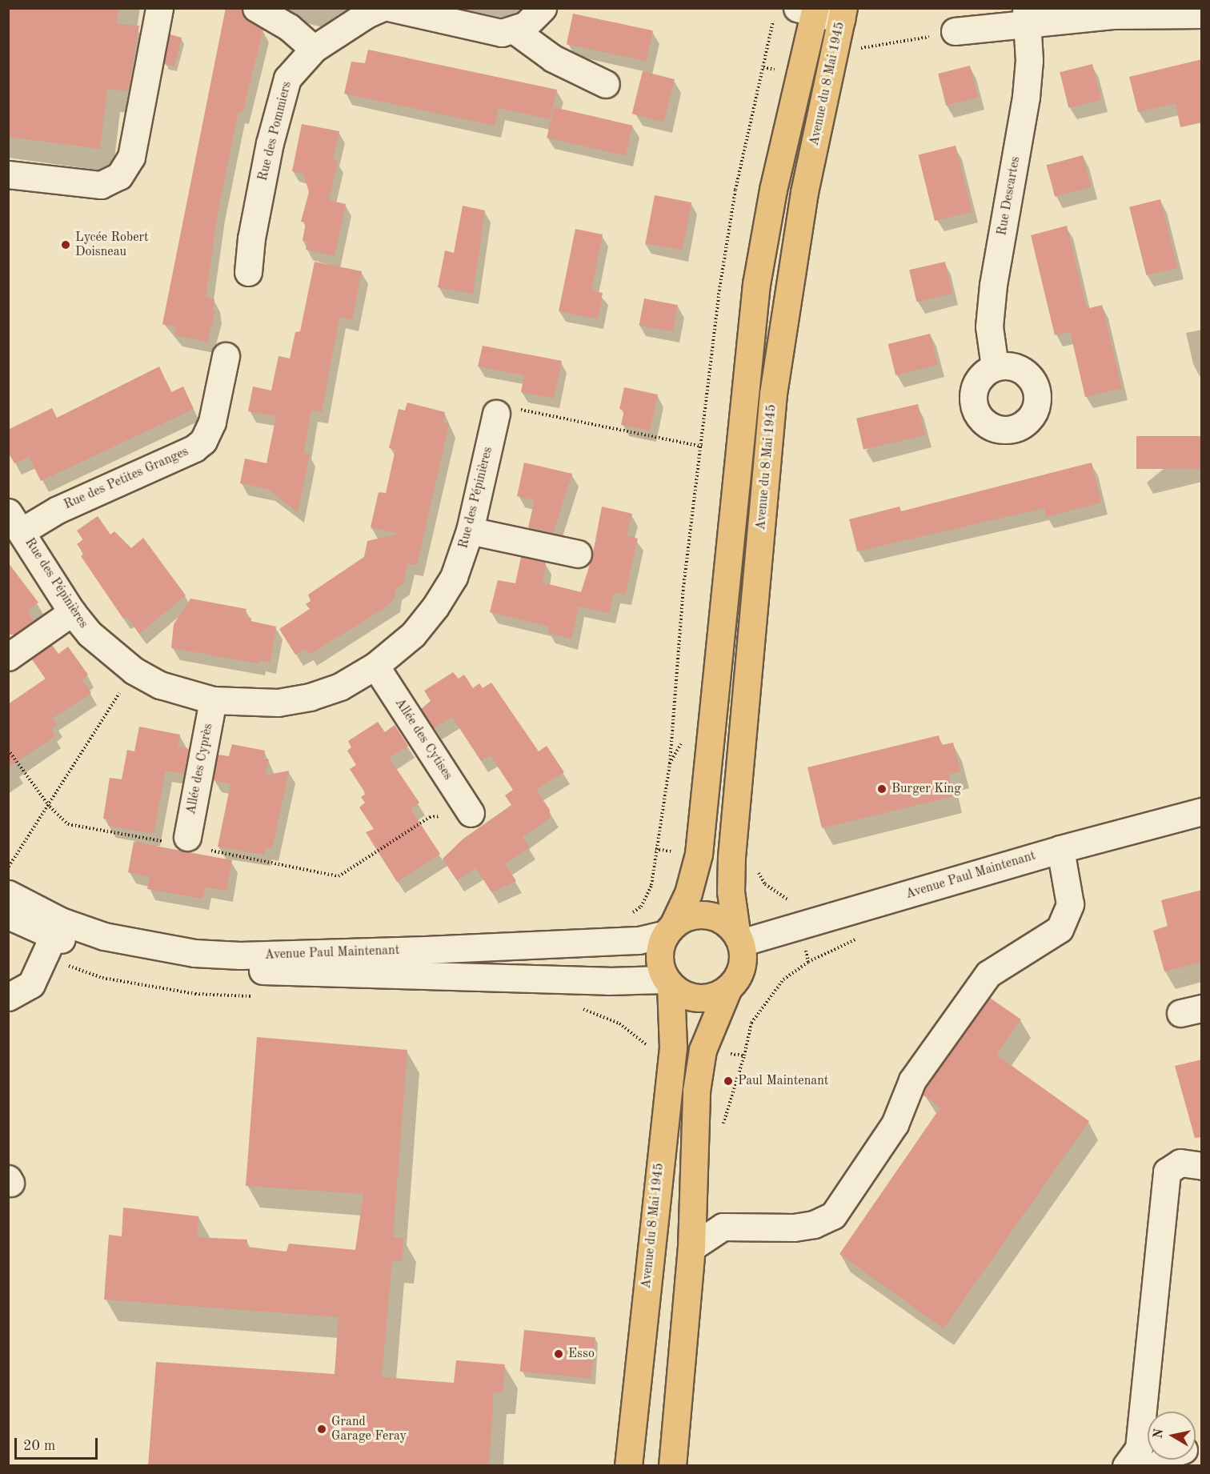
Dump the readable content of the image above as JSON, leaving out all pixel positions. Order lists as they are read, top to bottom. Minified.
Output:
{"streets":{"main road":["Avenue du 8 Mai 1945"],"street":["Rue des Pommiers","Rue Descartes","Rue des Petites Granges","Rue des Pépinières","Allée des Cytises","Allée des Cyprès","Avenue Paul Maintenant"]},"crossings":[["Avenue du 8 Mai 1945","Avenue Paul Maintenant"],["Rue des Petites Granges","Rue des Pépinières"],["Rue des Pépinières","Allée des Cytises"],["Rue des Pépinières","Allée des Cyprès"]],"places":["Lycée Robert Doisneau","Burger King","Paul Maintenant","Esso","Grand Garage Feray"],"scale_bar":"20 m","north":"left"}
